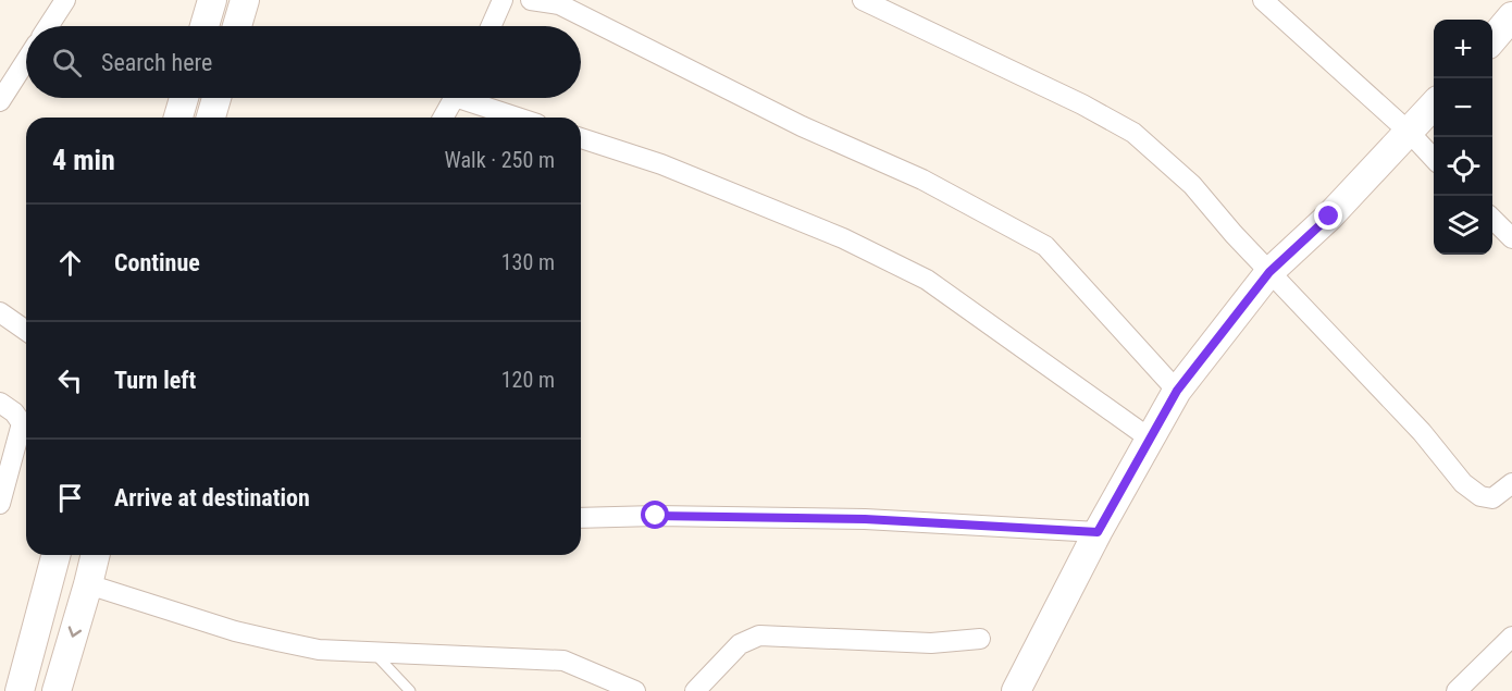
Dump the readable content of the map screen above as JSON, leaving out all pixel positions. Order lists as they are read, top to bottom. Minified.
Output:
{"page":{"map_buttons":["+","−"],"search":"Search here","heading":["4 min","Walk · 250 m"],"list":[["Continue","130 m"],["Turn left","120 m"],"Arrive at destination"]}}
